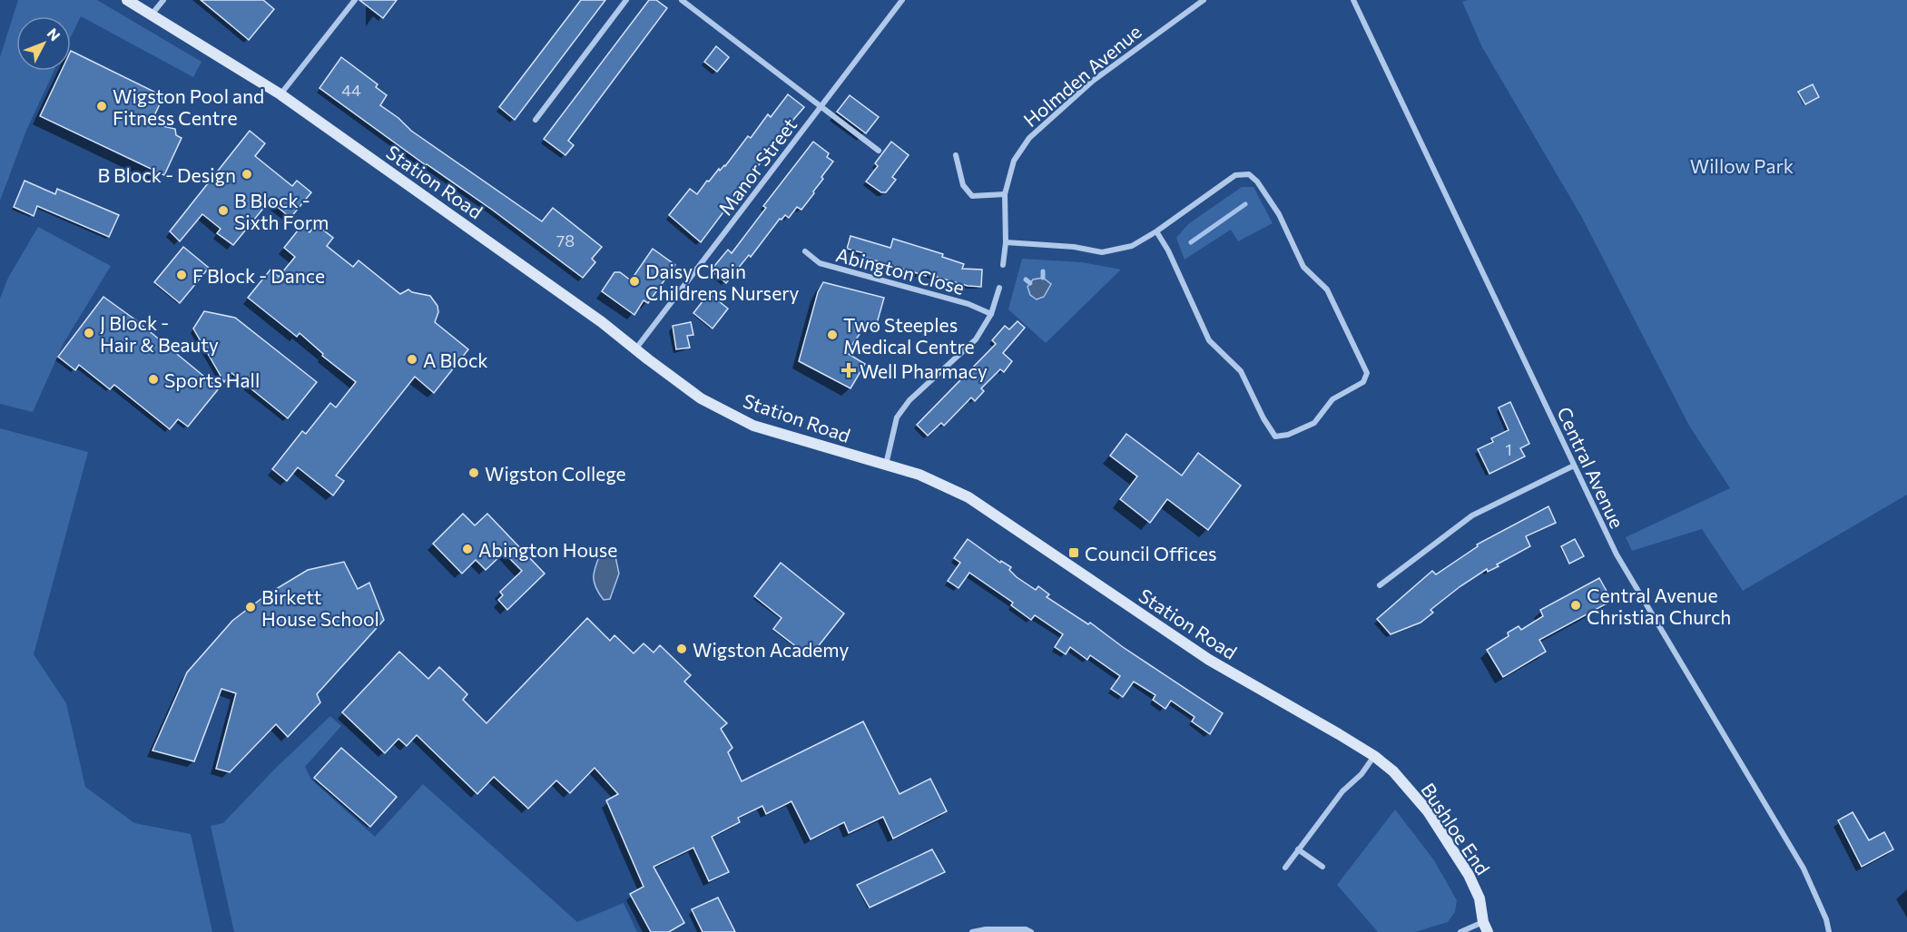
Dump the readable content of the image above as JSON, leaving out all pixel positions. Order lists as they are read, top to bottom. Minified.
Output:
{"streets":{"main road":["Station Road","Bushloe End"],"street":["Holmden Avenue","Manor Street","Abington Close","Central Avenue"]},"crossings":[["Manor Street","Station Road"],["Station Road","Bushloe End"]],"parks":["Willow Park"],"places":{"other":["Wigston Pool and Fitness Centre","B Block - Design","B Block - Sixth Form","F Block - Dance","Daisy Chain Childrens Nursery","J Block - Hair & Beauty","Two Steeples Medical Centre","A Block","Sports Hall","Wigston College","Abington House","Central Avenue Christian Church","Birkett House School","Wigston Academy"],"health":["Well Pharmacy"],"transit":["Council Offices"]},"house_numbers":["44","78","1"],"north":"top right"}
